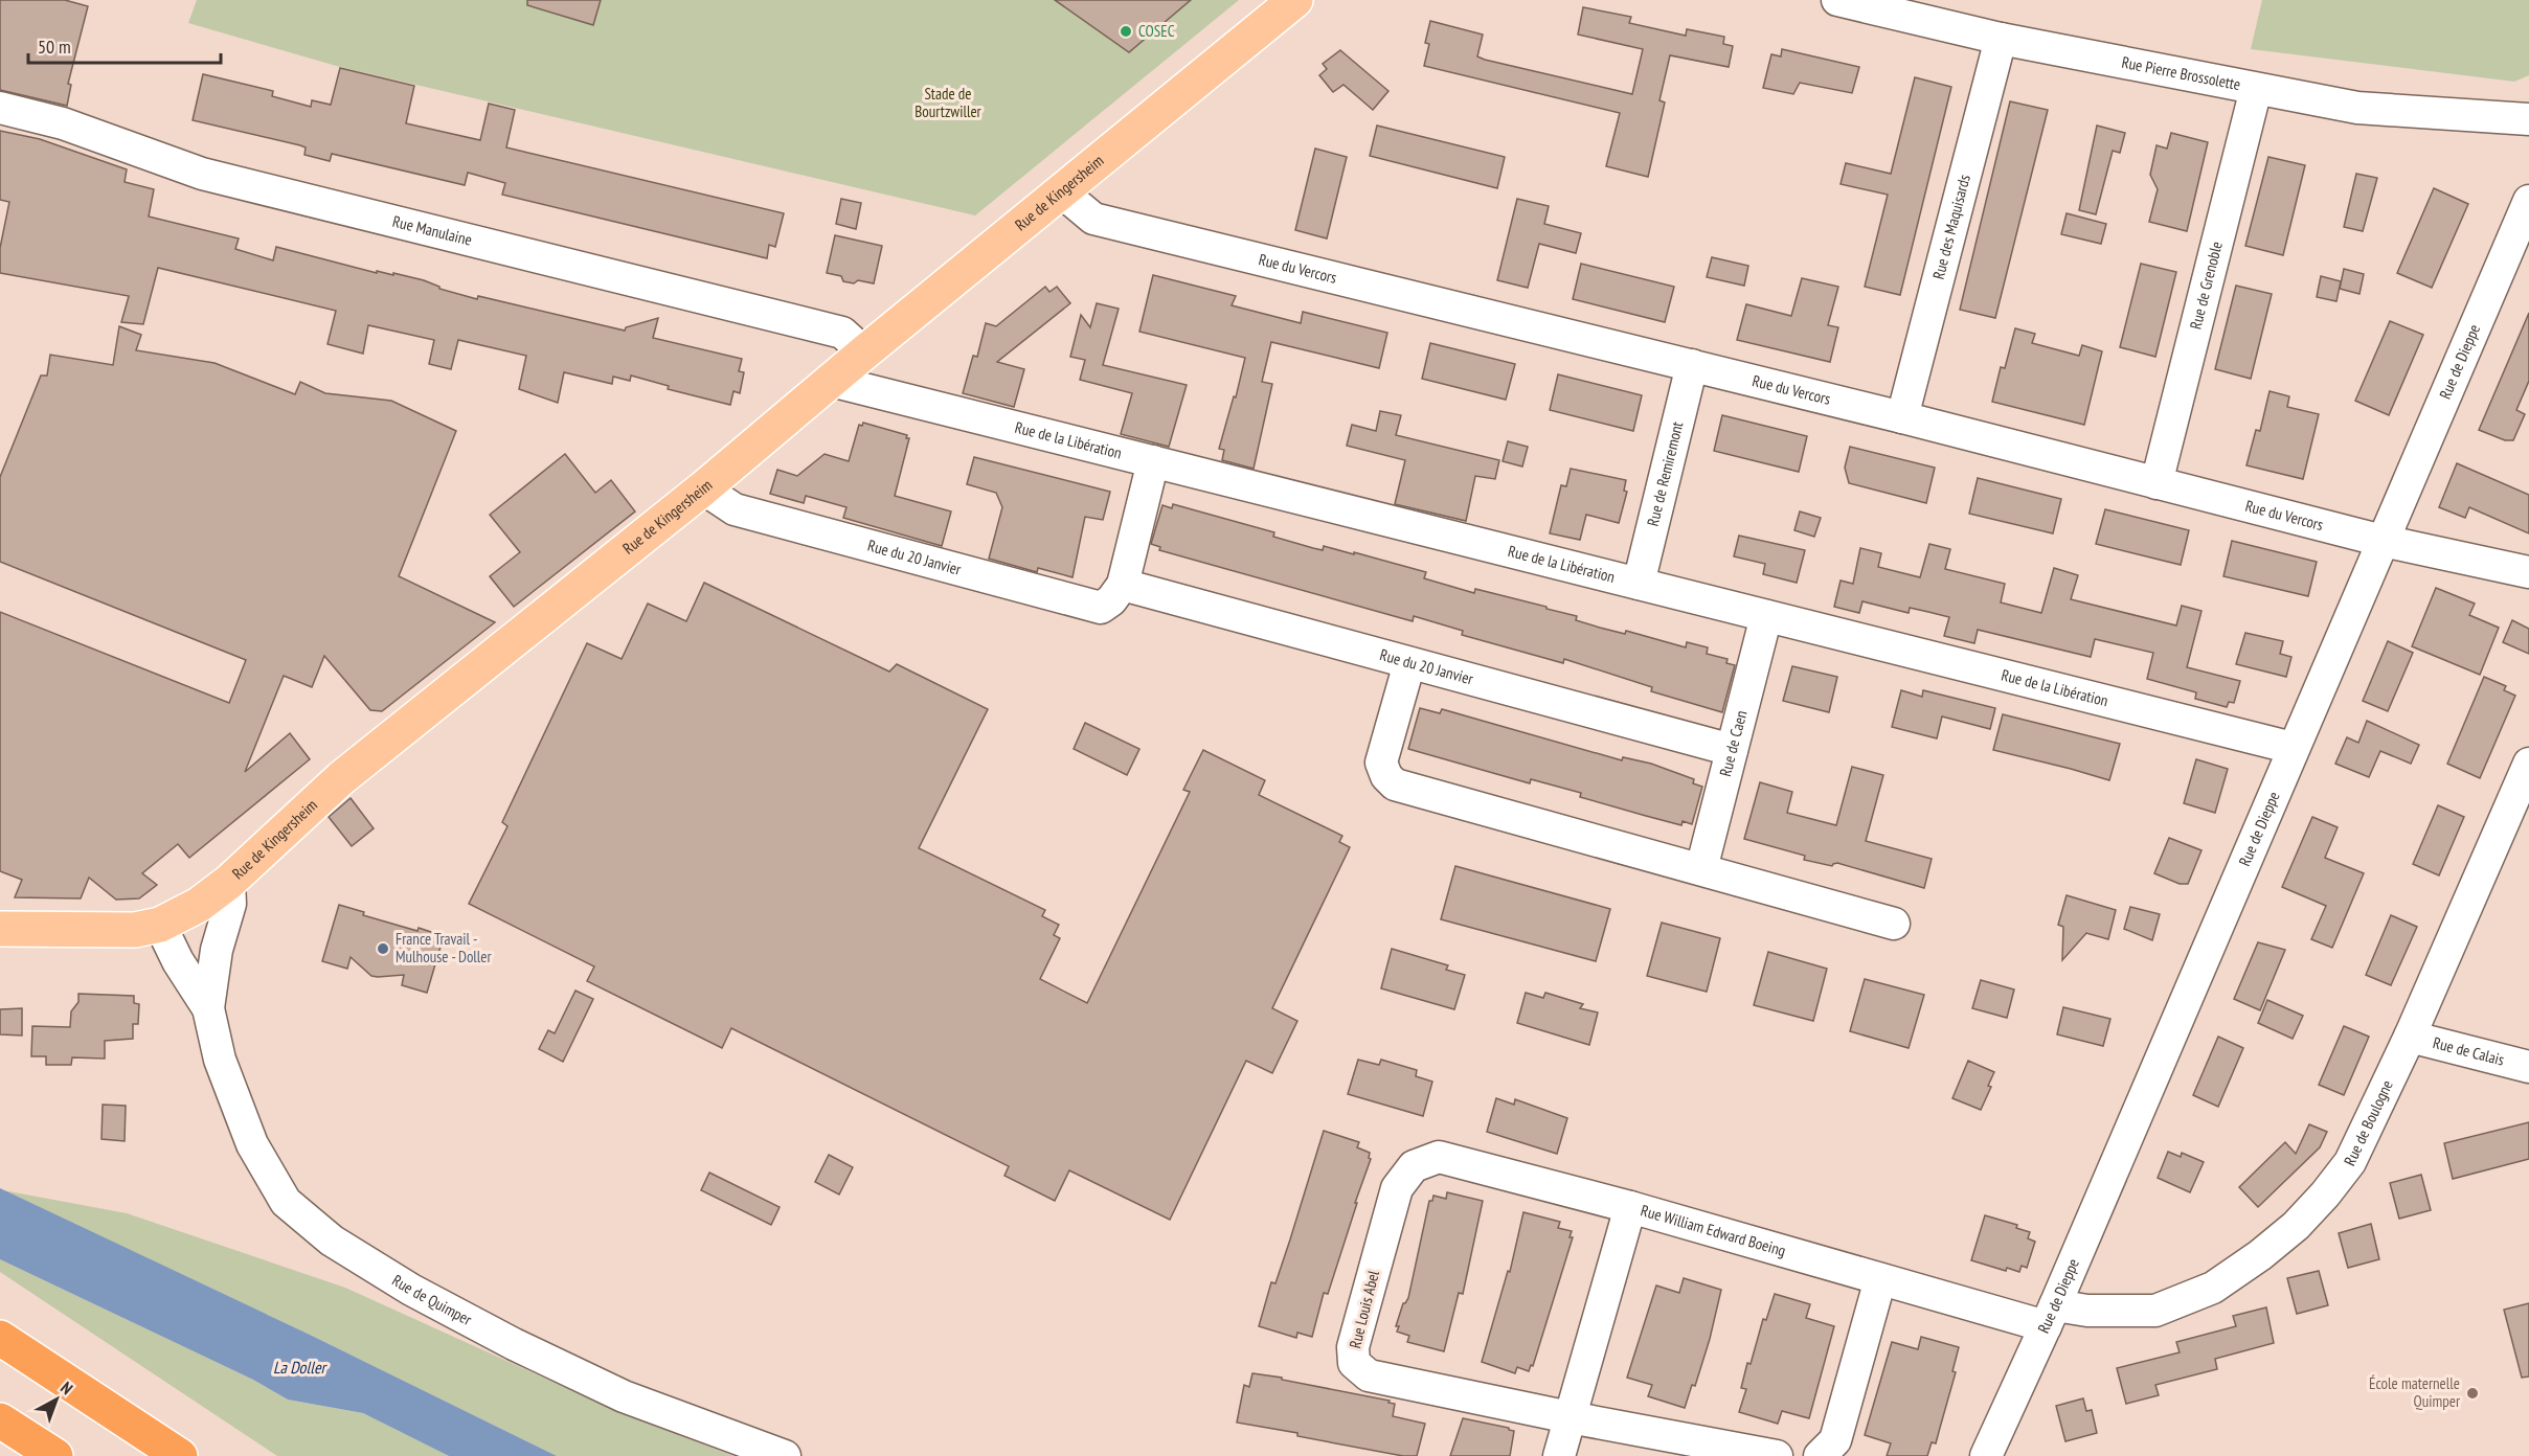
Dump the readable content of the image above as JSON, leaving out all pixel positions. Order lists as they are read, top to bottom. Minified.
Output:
{"streets":{"main road":["Rue de Kingersheim"],"street":["Rue Pierre Brossolette","Rue des Maquisards","Rue Manulaine","Rue du Vercors","Rue de Grenoble","Rue de Dieppe","Rue de la Libération","Rue de Remiremont","Rue du 20 Janvier","Rue de Caen","Rue de Calais","Rue de Boulogne","Rue William Edward Boeing","Rue de Quimper","Rue Louis Abel"]},"crossings":[["Rue Pierre Brossolette","Rue des Maquisards"],["Rue Pierre Brossolette","Rue de Grenoble"],["Rue de Kingersheim","Rue Manulaine"],["Rue de Kingersheim","Rue du Vercors"],["Rue de Kingersheim","Rue de la Libération"],["Rue de Kingersheim","Rue du 20 Janvier"],["Rue de Kingersheim","Rue de Quimper"],["Rue des Maquisards","Rue du Vercors"],["Rue du Vercors","Rue de Grenoble"],["Rue du Vercors","Rue de Dieppe"],["Rue du Vercors","Rue de Remiremont"],["Rue de Dieppe","Rue de la Libération"],["Rue de Dieppe","Rue de Boulogne"],["Rue de Dieppe","Rue William Edward Boeing"],["Rue de la Libération","Rue de Remiremont"],["Rue de la Libération","Rue du 20 Janvier"],["Rue de la Libération","Rue de Caen"],["Rue du 20 Janvier","Rue de Caen"],["Rue de Calais","Rue de Boulogne"],["Rue de Boulogne","Rue William Edward Boeing"],["Rue William Edward Boeing","Rue Louis Abel"]],"water":["La Doller"],"parks":["Stade de Bourtzwiller"],"places":["COSEC","France Travail - Mulhouse - Doller","École maternelle Quimper"],"scale_bar":"50 m","north":"top right"}
